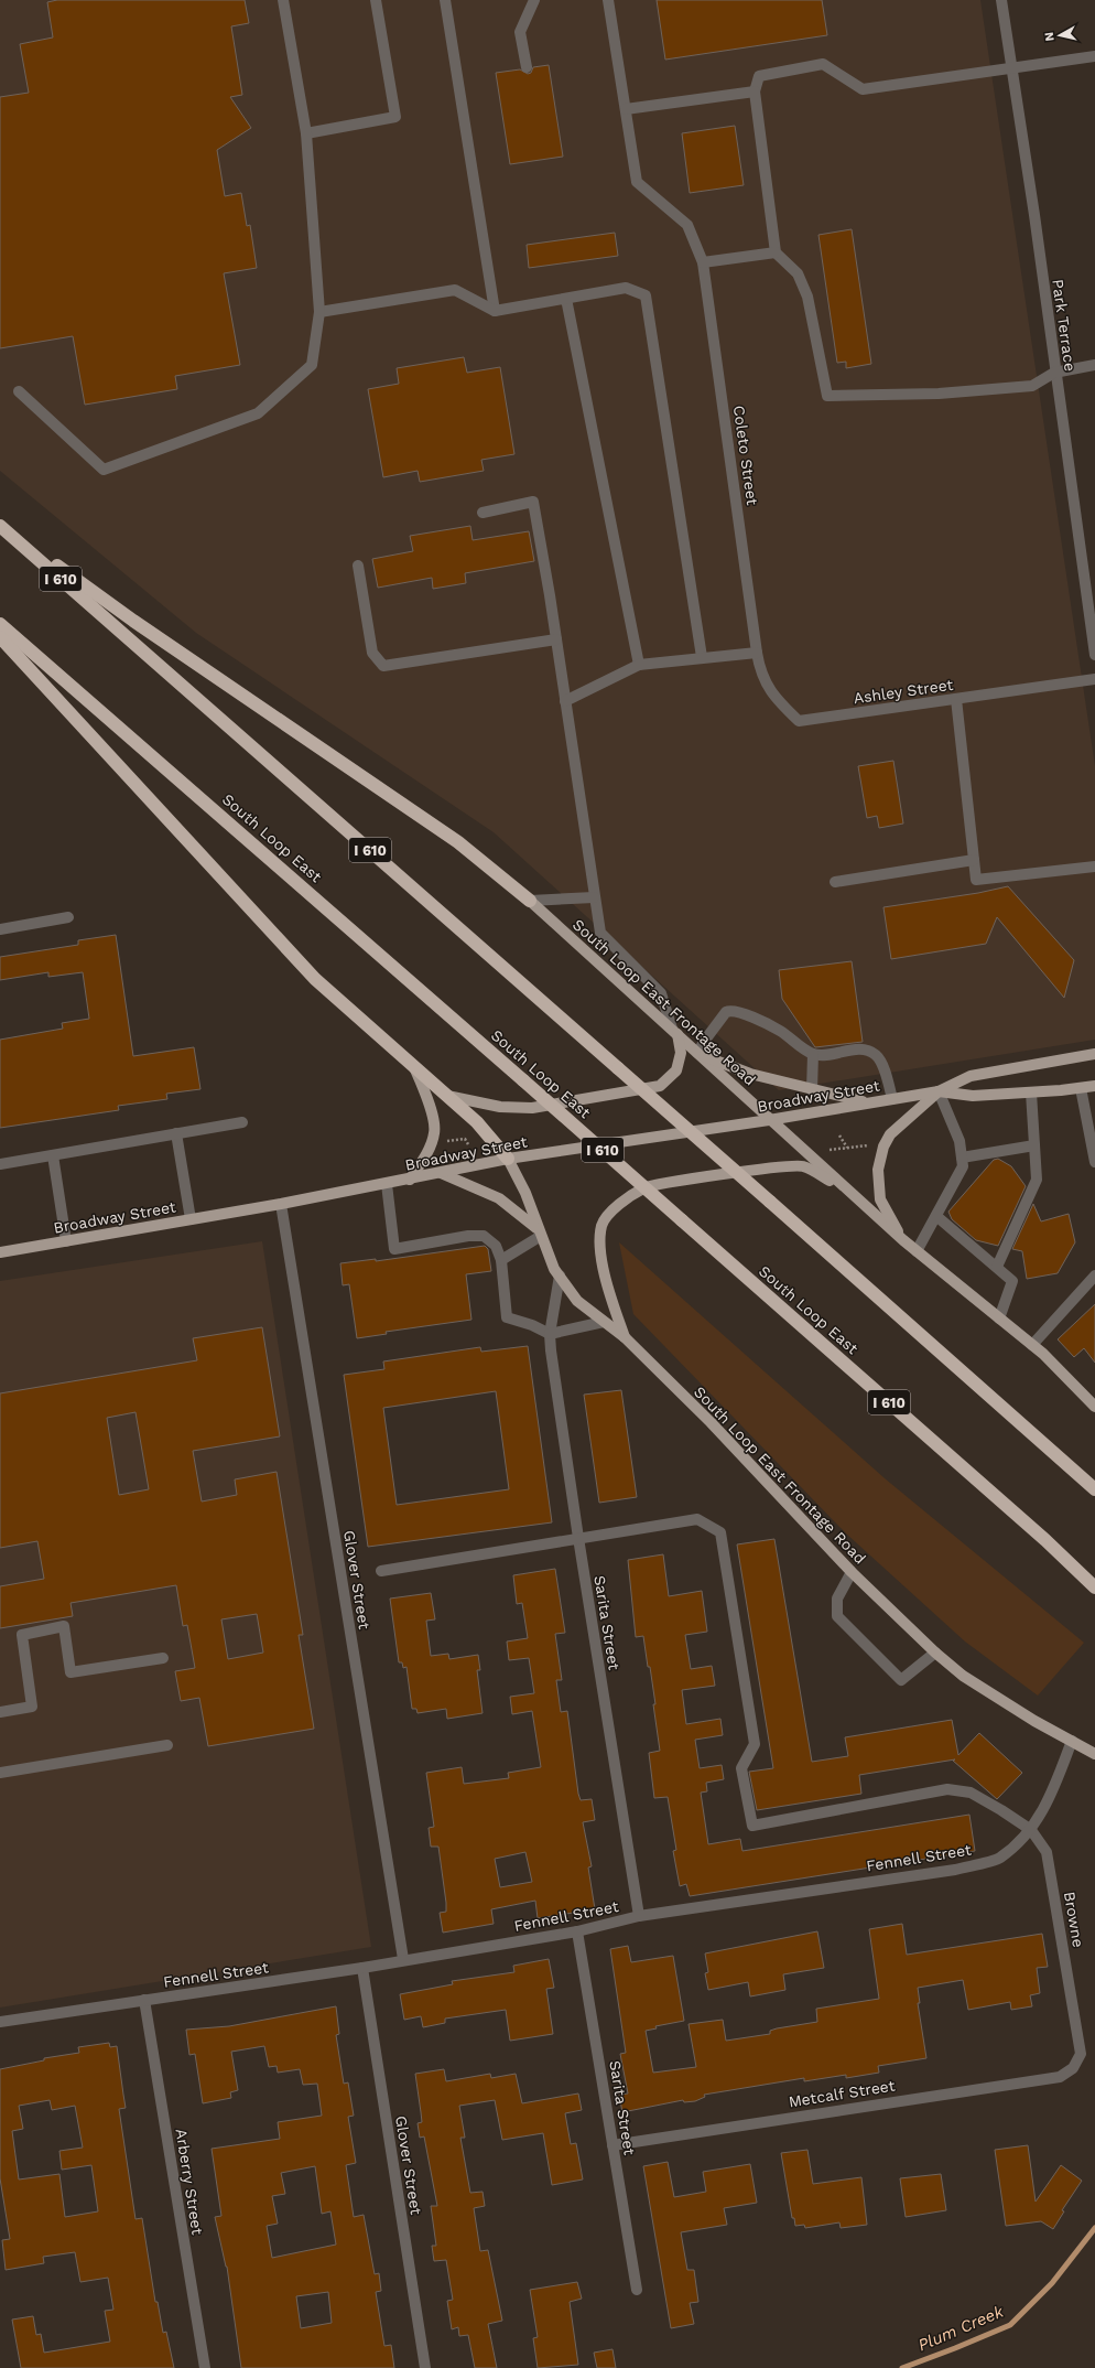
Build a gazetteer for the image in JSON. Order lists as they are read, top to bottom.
{
  "streets": {
    "highway": ["I 610", "South Loop East"],
    "main road": ["South Loop East Frontage Road", "Broadway Street"],
    "street": [
      "Park Terrace",
      "Coleto Street",
      "Ashley Street",
      "Glover Street",
      "Sarita Street",
      "Fennell Street",
      "Browne",
      "Metcalf Street",
      "Arberry Street"
    ]
  },
  "crossings": [
    ["Coleto Street", "Ashley Street"],
    ["South Loop East Frontage Road", "Broadway Street"],
    ["South Loop East Frontage Road", "Sarita Street"],
    ["South Loop East Frontage Road", "Fennell Street"],
    ["Broadway Street", "Glover Street"],
    ["Glover Street", "Fennell Street"],
    ["Sarita Street", "Fennell Street"],
    ["Sarita Street", "Metcalf Street"],
    ["Fennell Street", "Browne"],
    ["Fennell Street", "Arberry Street"],
    ["Browne", "Metcalf Street"]
  ],
  "water": ["Plum Creek"],
  "north": "left"
}
